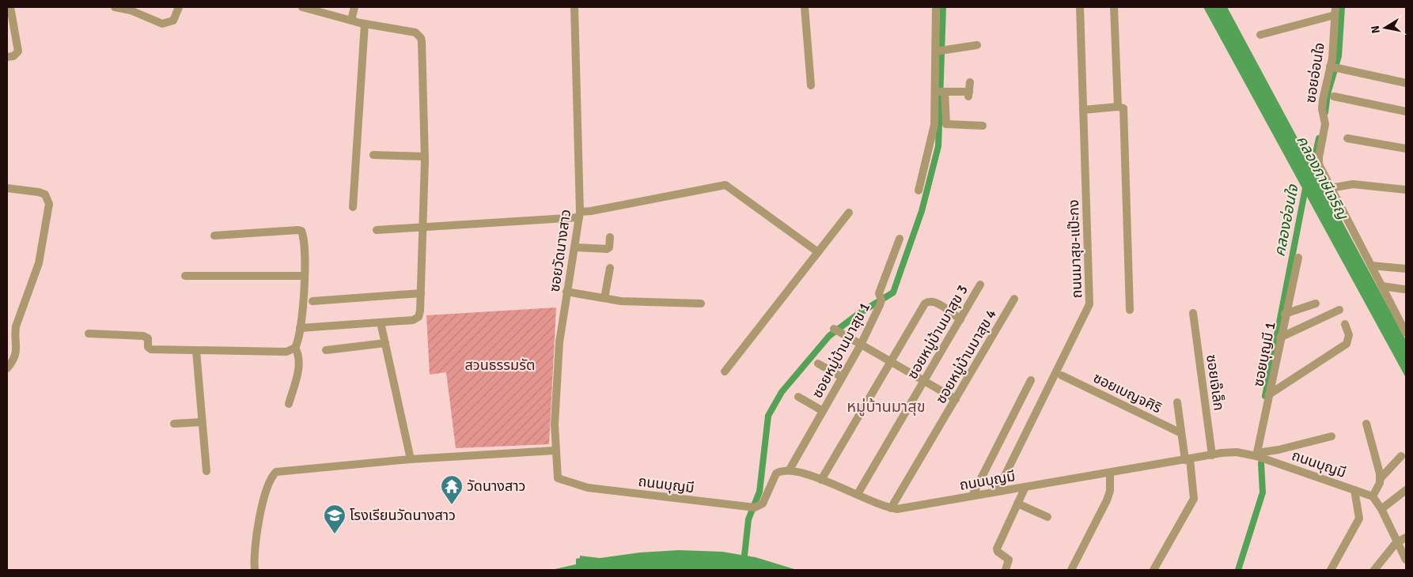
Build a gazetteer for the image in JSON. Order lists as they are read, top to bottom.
{
  "streets": {
    "street": [
      "ซอยอ่อนใจ",
      "ถนนมาสุข-แป๊ะกง",
      "ซอยวัดนางสาว",
      "ซอยหมู่บ้านมาสุข 3",
      "ซอยหมู่บ้านมาสุข 1",
      "ซอยบุญมี 1",
      "ซอยหมู่บ้านมาสุข 4",
      "ซอยเจ๊เล็ก",
      "ซอยเบญจศิริ",
      "ถนนบุญมี"
    ]
  },
  "crossings": [
    ["ถนนมาสุข-แป๊ะกง", "ถนนบุญมี"],
    ["ซอยวัดนางสาว", "ถนนบุญมี"],
    ["ซอยหมู่บ้านมาสุข 3", "ถนนบุญมี"],
    ["ซอยหมู่บ้านมาสุข 1", "ถนนบุญมี"],
    ["ซอยบุญมี 1", "ถนนบุญมี"],
    ["ซอยหมู่บ้านมาสุข 4", "ถนนบุญมี"],
    ["ซอยเจ๊เล็ก", "ถนนบุญมี"],
    ["ซอยเบญจศิริ", "ถนนบุญมี"]
  ],
  "districts": ["หมู่บ้านมาสุข"],
  "water": ["คลองภาษีเจริญ", "คลองอ่อนใจ"],
  "parks": ["สวนธรรมรัต"],
  "places": {
    "temple": ["วัดนางสาว"],
    "school or university": ["โรงเรียนวัดนางสาว"]
  },
  "north": "left"
}
